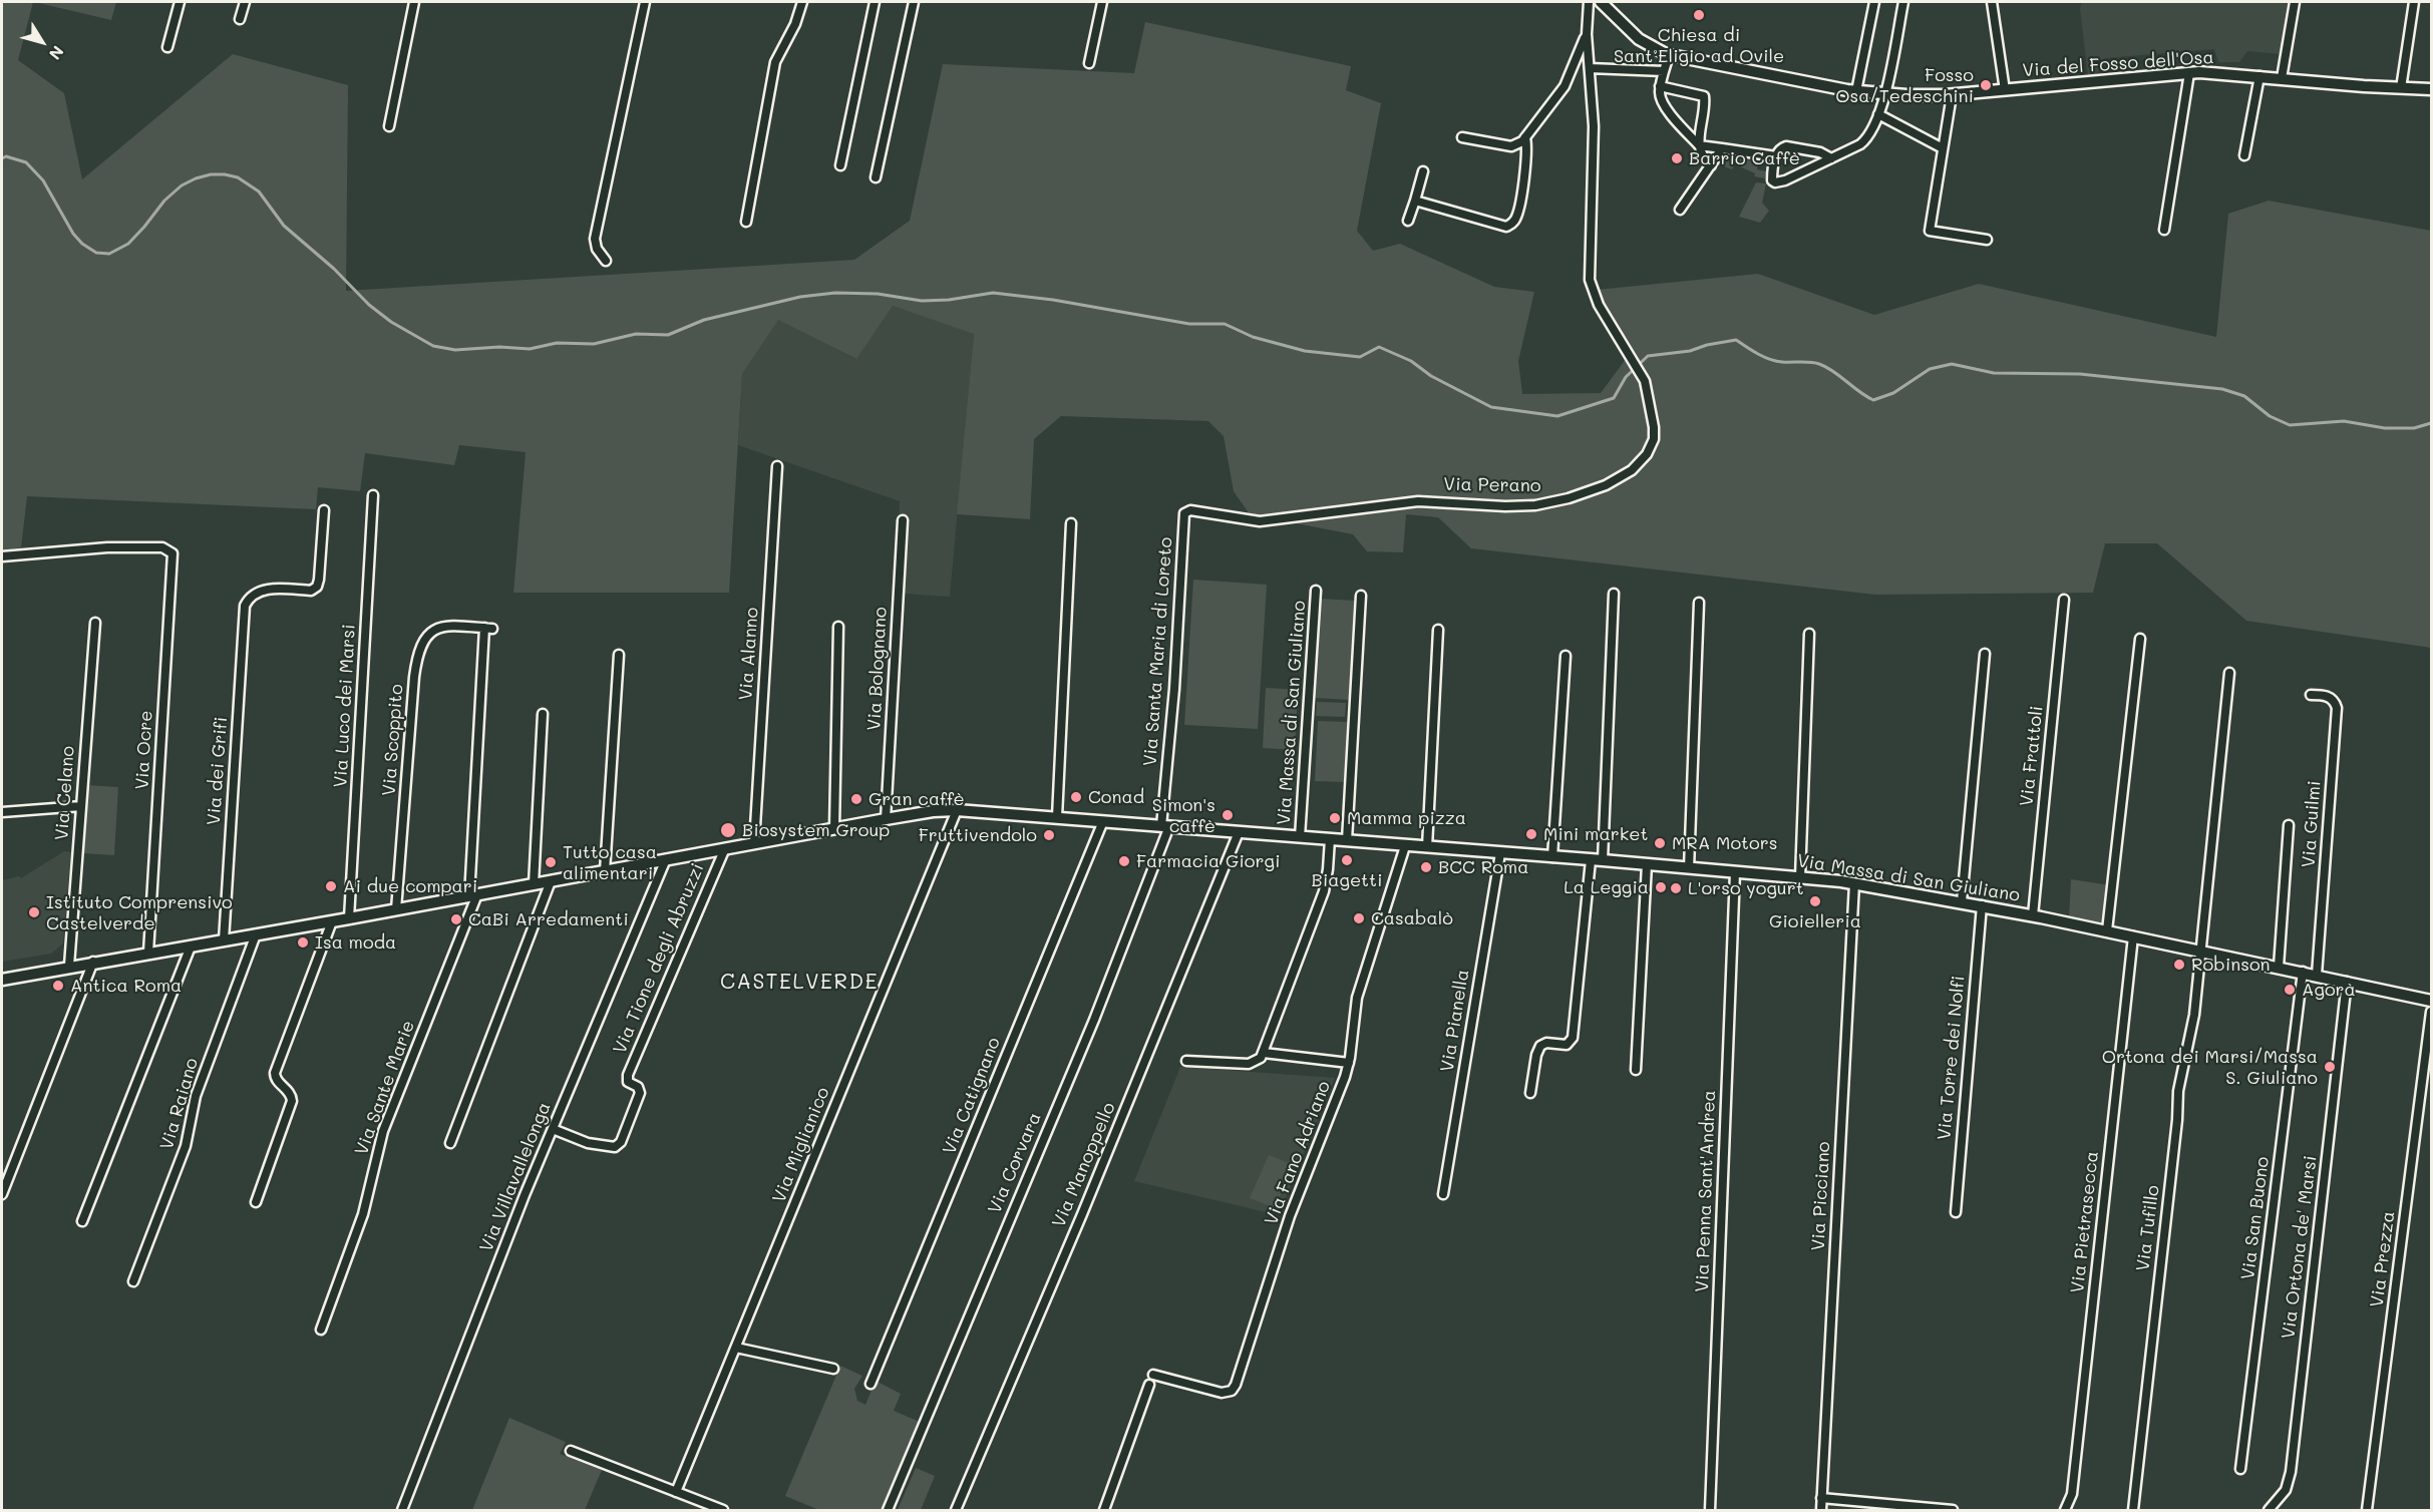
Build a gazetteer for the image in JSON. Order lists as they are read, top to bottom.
{
  "streets": {
    "street": [
      "Via del Fosso dell'Osa",
      "Via Perano",
      "Via Santa Maria di Loreto",
      "Via Alanno",
      "Via Bolognano",
      "Via Luco dei Marsi",
      "Via Massa di San Giuliano",
      "Via Scoppito",
      "Via Ocre",
      "Via Frattoli",
      "Via dei Grifi",
      "Via Celano",
      "Via Guilmi",
      "Via Tione degli Abruzzi",
      "Via Pianella",
      "Via Torre dei Nolfi",
      "Via Sante Marie",
      "Via Catignano",
      "Via Raiano",
      "Via Miglianico",
      "Via Fano Adriano",
      "Via Corvara",
      "Via Manoppello",
      "Via Villavallelonga",
      "Via Penna Sant'Andrea",
      "Via Picciano",
      "Via San Buono",
      "Via Pietrasecca",
      "Via Tufillo",
      "Via Ortona de' Marsi",
      "Via Prezza"
    ]
  },
  "crossings": [
    ["Via Perano", "Via Santa Maria di Loreto"],
    ["Via Santa Maria di Loreto", "Via Massa di San Giuliano"],
    ["Via Santa Maria di Loreto", "Via Corvara"],
    ["Via Alanno", "Via Massa di San Giuliano"],
    ["Via Bolognano", "Via Massa di San Giuliano"],
    ["Via Luco dei Marsi", "Via Massa di San Giuliano"],
    ["Via Massa di San Giuliano", "Via Scoppito"],
    ["Via Massa di San Giuliano", "Via Ocre"],
    ["Via Massa di San Giuliano", "Via Frattoli"],
    ["Via Massa di San Giuliano", "Via dei Grifi"],
    ["Via Massa di San Giuliano", "Via Celano"],
    ["Via Massa di San Giuliano", "Via Guilmi"],
    ["Via Massa di San Giuliano", "Via Tione degli Abruzzi"],
    ["Via Massa di San Giuliano", "Via Pianella"],
    ["Via Massa di San Giuliano", "Via Torre dei Nolfi"],
    ["Via Massa di San Giuliano", "Via Sante Marie"],
    ["Via Massa di San Giuliano", "Via Catignano"],
    ["Via Massa di San Giuliano", "Via Raiano"],
    ["Via Massa di San Giuliano", "Via Miglianico"],
    ["Via Massa di San Giuliano", "Via Fano Adriano"],
    ["Via Massa di San Giuliano", "Via Corvara"],
    ["Via Massa di San Giuliano", "Via Manoppello"],
    ["Via Massa di San Giuliano", "Via Villavallelonga"],
    ["Via Massa di San Giuliano", "Via Penna Sant'Andrea"],
    ["Via Massa di San Giuliano", "Via Picciano"],
    ["Via Massa di San Giuliano", "Via San Buono"],
    ["Via Massa di San Giuliano", "Via Pietrasecca"],
    ["Via Massa di San Giuliano", "Via Tufillo"],
    ["Via Massa di San Giuliano", "Via Ortona de' Marsi"],
    ["Via Scoppito", "Via Sante Marie"],
    ["Via Tione degli Abruzzi", "Via Villavallelonga"]
  ],
  "districts": ["CASTELVERDE"],
  "places": [
    "Chiesa di Sant’Eligio ad Ovile",
    "Fosso Osa/Tedeschini",
    "Barrio Caffè",
    "Conad",
    "Gran caffè",
    "Simon's caffè",
    "Mamma pizza",
    "Biosystem Group",
    "Mini market",
    "Fruttivendolo",
    "MRA Motors",
    "Biagetti",
    "Farmacia Giorgi",
    "Tutto casa alimentari",
    "BCC Roma",
    "Ai due compari",
    "La Leggia",
    "L'orso yogurt",
    "Gioielleria",
    "Istituto Comprensivo Castelverde",
    "Casabalò",
    "CaBi Arredamenti",
    "Isa moda",
    "Robinson",
    "Antica Roma",
    "Agorà",
    "Ortona dei Marsi/Massa S. Giuliano"
  ],
  "north": "bottom right"
}
